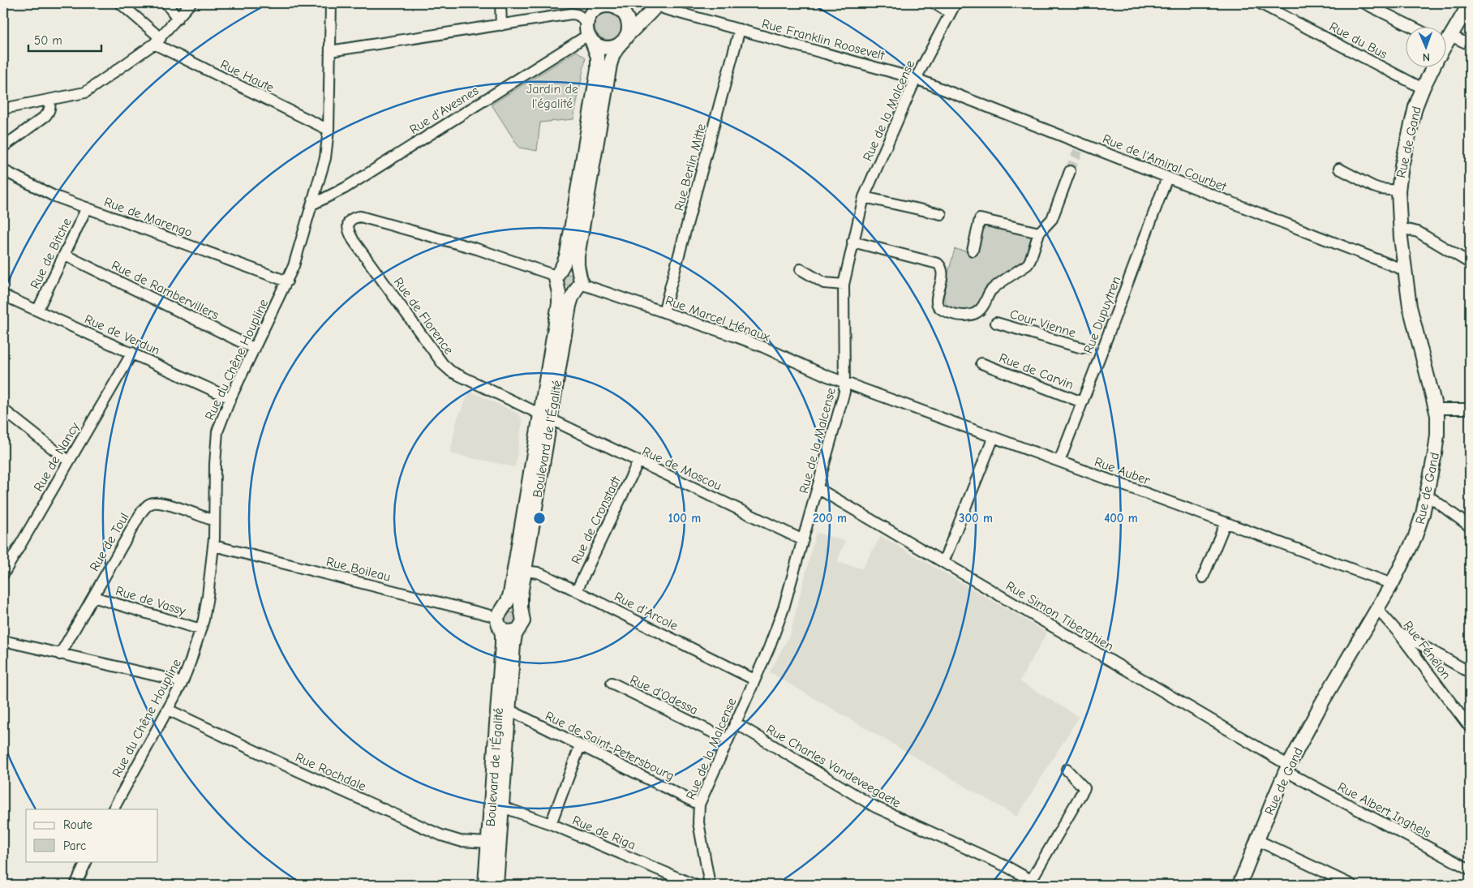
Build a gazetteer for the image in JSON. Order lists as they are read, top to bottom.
{
  "streets": {
    "main road": ["Rue de Gand", "Boulevard de l'Égalité"],
    "street": [
      "Rue Franklin Roosevelt",
      "Rue du Bus",
      "Rue Haute",
      "Rue d'Avesnes",
      "Rue de la Malcense",
      "Rue de l'Amiral Courbet",
      "Rue Berlin Mitte",
      "Rue de Marengo",
      "Rue de Bitche",
      "Rue de Rambervillers",
      "Rue Dupuytren",
      "Rue de Florence",
      "Rue Marcel Hénaux",
      "Cour Vienne",
      "Rue de Verdun",
      "Rue du Chêne Houpline",
      "Rue de Carvin",
      "Rue de Nancy",
      "Rue de Moscou",
      "Rue Auber",
      "Rue de Cronstadt",
      "Rue de Toul",
      "Rue Boileau",
      "Rue de Vassy",
      "Rue d'Arcole",
      "Rue Simon Tiberghien",
      "Rue Fénelon",
      "Rue d'Odessa",
      "Rue de Saint-Petersbourg",
      "Rue Charles Vandeveegaete",
      "Rue Rochdale",
      "Rue Albert Inghels",
      "Rue de Riga"
    ]
  },
  "crossings": [
    ["Rue Franklin Roosevelt", "Rue de la Malcense"],
    ["Rue Franklin Roosevelt", "Rue de l'Amiral Courbet"],
    ["Rue Franklin Roosevelt", "Rue Berlin Mitte"],
    ["Rue du Bus", "Rue de Gand"],
    ["Rue Haute", "Rue du Chêne Houpline"],
    ["Rue d'Avesnes", "Rue du Chêne Houpline"],
    ["Rue d'Avesnes", "Boulevard de l'Égalité"],
    ["Rue de la Malcense", "Rue de l'Amiral Courbet"],
    ["Rue de la Malcense", "Rue Marcel Hénaux"],
    ["Rue de la Malcense", "Rue de Moscou"],
    ["Rue de la Malcense", "Rue Auber"],
    ["Rue de la Malcense", "Rue d'Arcole"],
    ["Rue de la Malcense", "Rue Simon Tiberghien"],
    ["Rue de la Malcense", "Rue d'Odessa"],
    ["Rue de la Malcense", "Rue de Saint-Petersbourg"],
    ["Rue de la Malcense", "Rue Charles Vandeveegaete"],
    ["Rue de Gand", "Rue de l'Amiral Courbet"],
    ["Rue de Gand", "Rue Auber"],
    ["Rue de Gand", "Rue Simon Tiberghien"],
    ["Rue de Gand", "Rue Fénelon"],
    ["Rue de Gand", "Rue Albert Inghels"],
    ["Rue de l'Amiral Courbet", "Rue Dupuytren"],
    ["Rue Berlin Mitte", "Rue Marcel Hénaux"],
    ["Rue de Marengo", "Rue de Bitche"],
    ["Rue de Marengo", "Rue du Chêne Houpline"],
    ["Rue de Bitche", "Rue de Rambervillers"],
    ["Rue de Bitche", "Rue de Verdun"],
    ["Rue de Rambervillers", "Rue du Chêne Houpline"],
    ["Rue Dupuytren", "Rue de Carvin"],
    ["Rue Dupuytren", "Rue Auber"],
    ["Rue de Florence", "Rue Marcel Hénaux"],
    ["Rue de Florence", "Boulevard de l'Égalité"],
    ["Rue de Florence", "Rue de Moscou"],
    ["Rue Marcel Hénaux", "Boulevard de l'Égalité"],
    ["Rue Marcel Hénaux", "Rue Auber"],
    ["Rue de Verdun", "Rue du Chêne Houpline"],
    ["Rue de Verdun", "Rue de Nancy"],
    ["Rue du Chêne Houpline", "Rue de Toul"],
    ["Rue du Chêne Houpline", "Rue Boileau"],
    ["Rue du Chêne Houpline", "Rue de Vassy"],
    ["Rue du Chêne Houpline", "Rue Rochdale"],
    ["Boulevard de l'Égalité", "Rue de Moscou"],
    ["Boulevard de l'Égalité", "Rue Boileau"],
    ["Boulevard de l'Égalité", "Rue d'Arcole"],
    ["Boulevard de l'Égalité", "Rue de Saint-Petersbourg"],
    ["Boulevard de l'Égalité", "Rue Rochdale"],
    ["Boulevard de l'Égalité", "Rue de Riga"],
    ["Rue de Moscou", "Rue de Cronstadt"],
    ["Rue de Cronstadt", "Rue d'Arcole"],
    ["Rue de Toul", "Rue de Vassy"],
    ["Rue Simon Tiberghien", "Rue Albert Inghels"]
  ],
  "parks": ["Jardin de l'égalité"],
  "legend": ["Route", "Parc"],
  "scale_bar": "50 m",
  "north": "bottom",
  "rings": [
    "100 m",
    "200 m",
    "300 m",
    "400 m"
  ]
}
